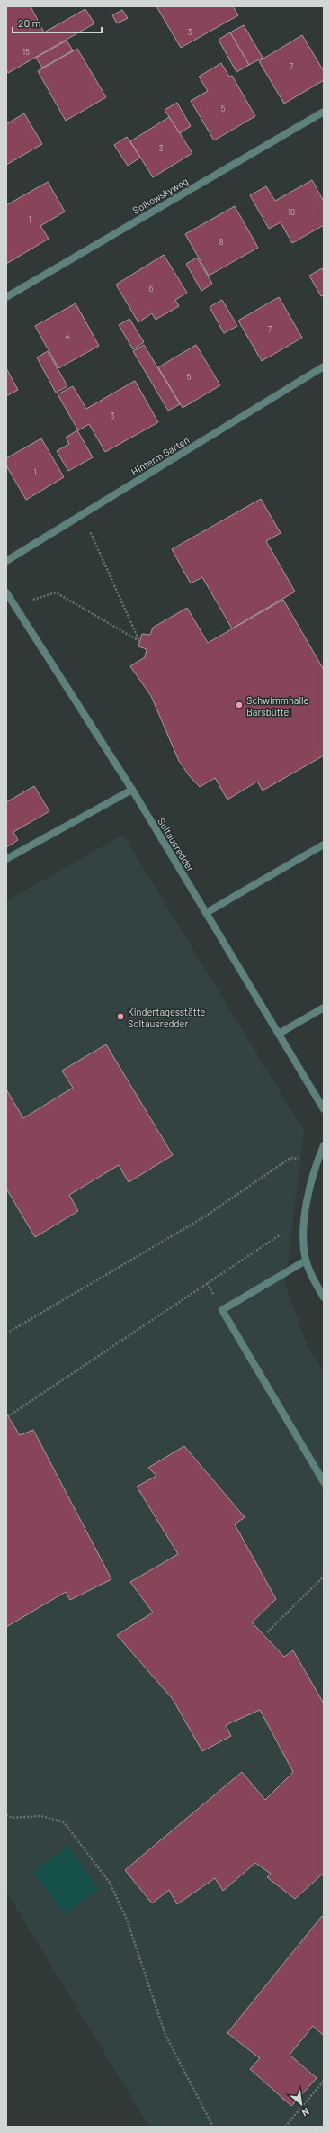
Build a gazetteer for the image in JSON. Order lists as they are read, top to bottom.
{
  "streets": {
    "street": ["Solkowskyweg", "Hinterm Garten", "Soltausredder"]
  },
  "places": ["Schwimmhalle Barsbüttel", "Kindertagesstätte Soltausredder"],
  "house_numbers": [
    "3",
    "15",
    "7",
    "5",
    "3",
    "10",
    "1",
    "8",
    "6",
    "7",
    "4",
    "5",
    "3",
    "1"
  ],
  "scale_bar": "20 m",
  "north": "bottom right"
}
